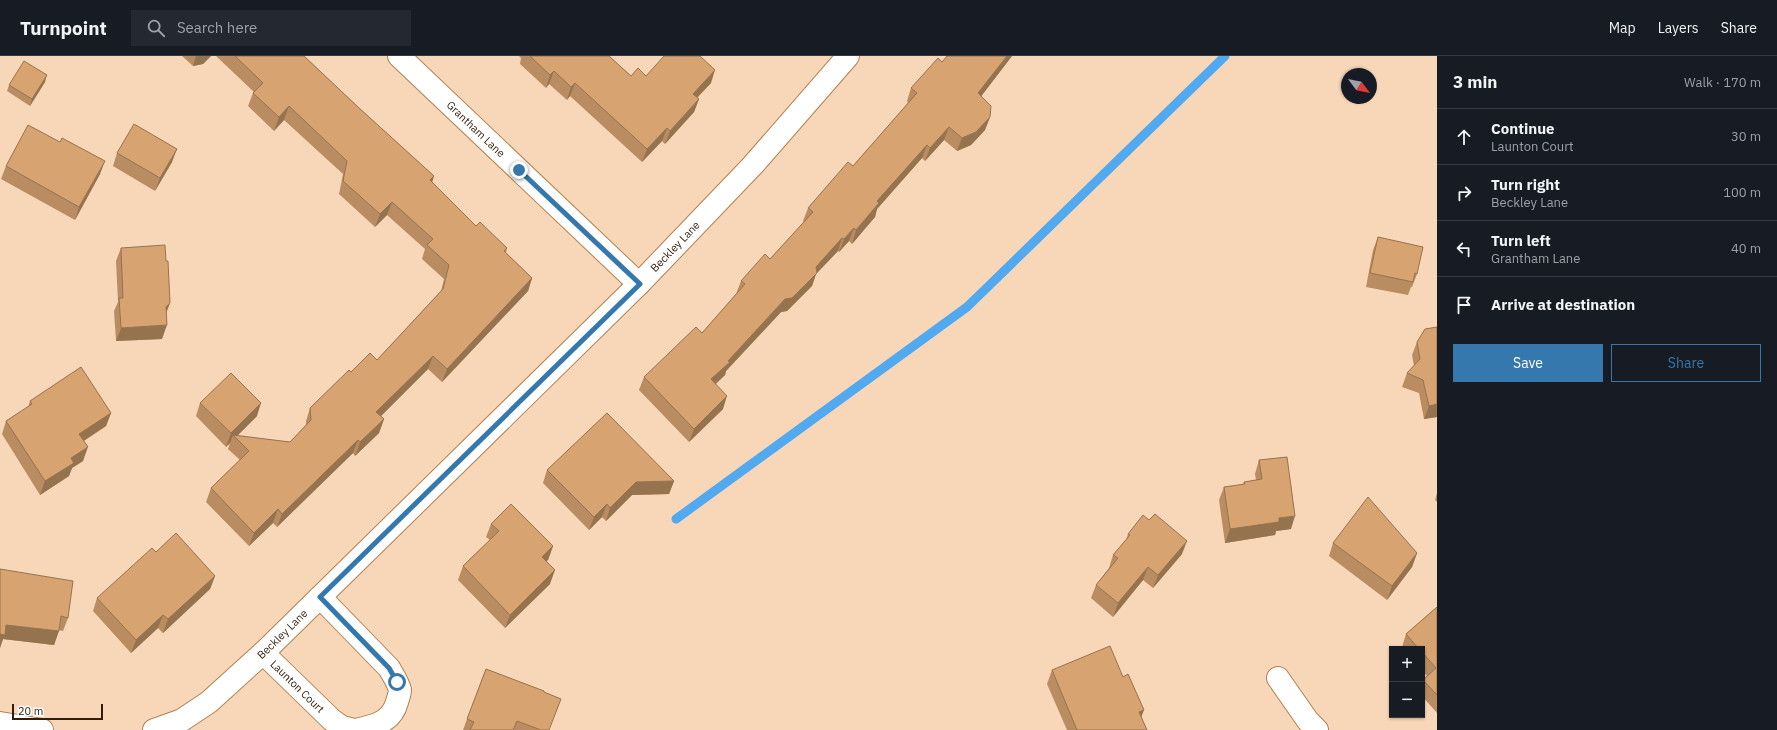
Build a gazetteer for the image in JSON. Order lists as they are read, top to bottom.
{
  "streets": {
    "street": ["Grantham Lane", "Beckley Lane", "Launton Court"]
  },
  "crossings": [
    ["Grantham Lane", "Beckley Lane"],
    ["Beckley Lane", "Launton Court"]
  ],
  "scale_bar": "20 m",
  "north": "bottom right",
  "page": {
    "header": "Turnpoint",
    "search": "Search here",
    "nav": ["Map", "Layers", "Share"],
    "heading": ["3 min", "Walk · 170 m"],
    "list": [
      ["Continue", "Launton Court", "30 m"],
      ["Turn right", "Beckley Lane", "100 m"],
      ["Turn left", "Grantham Lane", "40 m"],
      "Arrive at destination"
    ],
    "buttons": ["Save", "Share"],
    "map_buttons": ["+", "−"],
    "scale": "20 m"
  }
}
